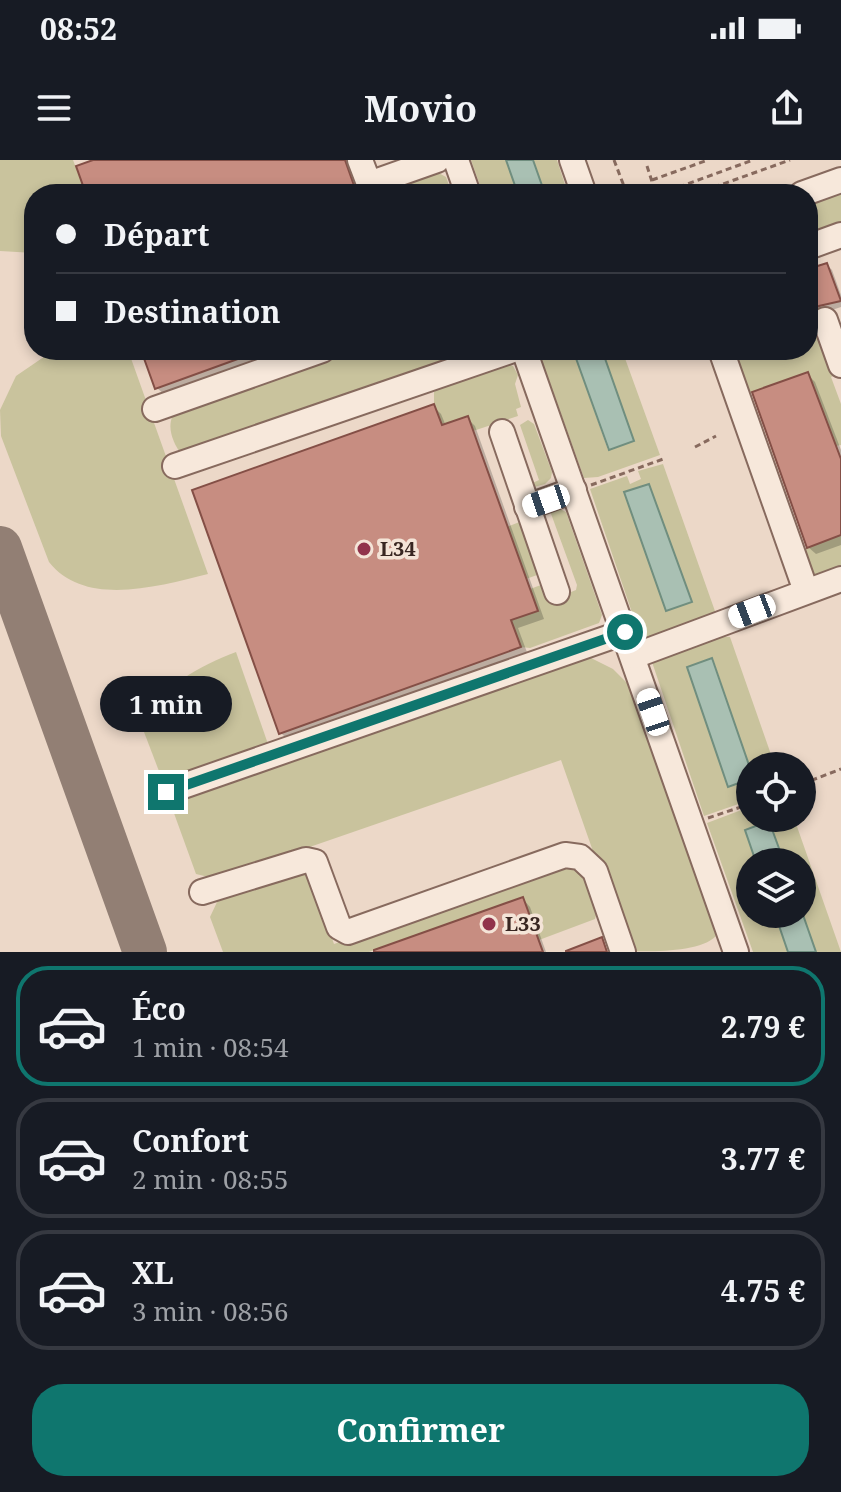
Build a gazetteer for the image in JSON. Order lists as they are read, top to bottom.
{
  "places": ["L34", "L33"],
  "page": {
    "status": "08:52",
    "header": "Movio",
    "banner": ["Départ", "Destination"],
    "bubble": "1 min",
    "list": [
      {
        "name": "Éco",
        "note": "1 min · 08:54",
        "value": "2.79 €"
      },
      {
        "name": "Confort",
        "note": "2 min · 08:55",
        "value": "3.77 €"
      },
      {
        "name": "XL",
        "note": "3 min · 08:56",
        "value": "4.75 €"
      }
    ],
    "buttons": "Confirmer"
  }
}
